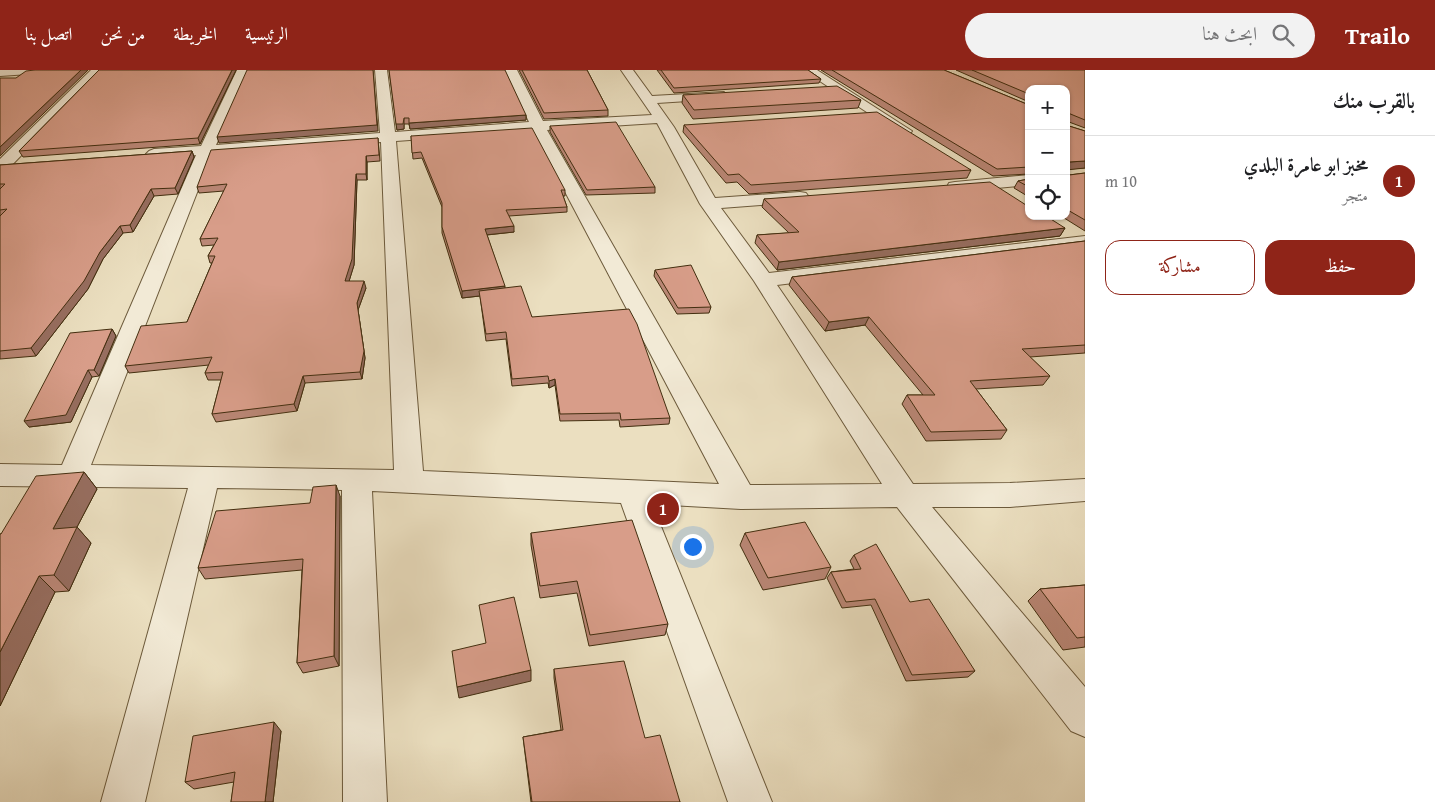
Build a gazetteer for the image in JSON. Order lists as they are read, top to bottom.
{
  "page": {
    "header": "Trailo",
    "search": "ابحث هنا",
    "nav": [
      "الرئيسية",
      "الخريطة",
      "من نحن",
      "اتصل بنا"
    ],
    "heading": "بالقرب منك",
    "map_buttons": ["+", "−"],
    "list": [
      {
        "mark": "1",
        "name": "مخبز ابو عامرة البلدي",
        "note": "متجر",
        "value": "10 m"
      }
    ],
    "buttons": ["حفظ", "مشاركة"],
    "pins": "1"
  }
}
